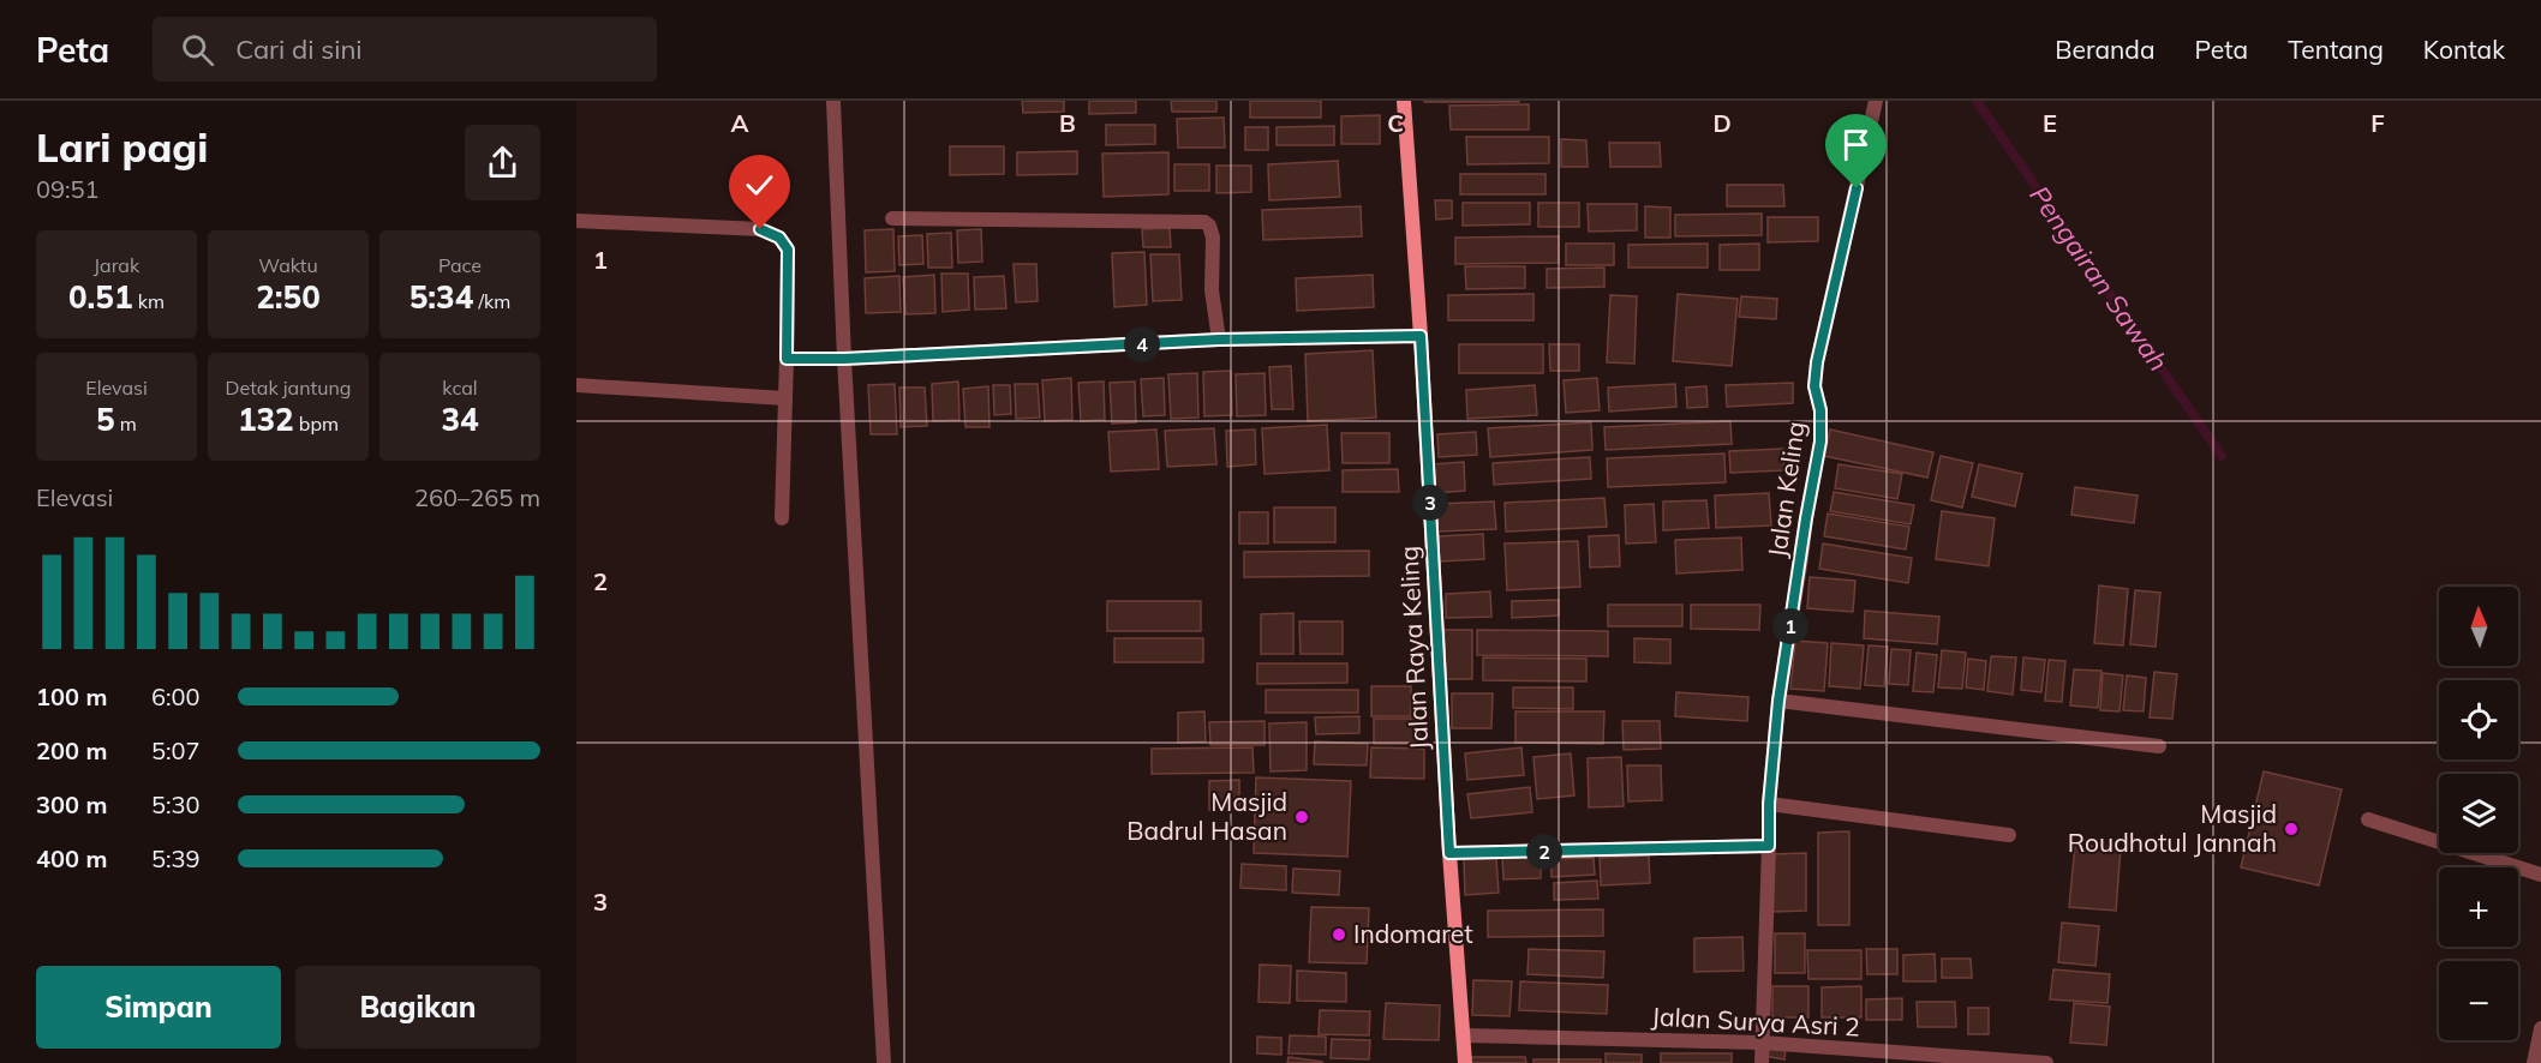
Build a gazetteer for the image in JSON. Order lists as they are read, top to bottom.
{
  "streets": {
    "street": ["Jalan Keling", "Jalan Raya Keling", "Jalan Surya Asri 2"]
  },
  "crossings": [
    ["Jalan Keling", "Jalan Surya Asri 2"],
    ["Jalan Raya Keling", "Jalan Surya Asri 2"]
  ],
  "water": ["Pengairan Sawah"],
  "places": ["Masjid Badrul Hasan", "Masjid Roudhotul Jannah", "Indomaret"],
  "north": "top",
  "page": {
    "header": "Peta",
    "search": "Cari di sini",
    "nav": [
      "Beranda",
      "Peta",
      "Tentang",
      "Kontak"
    ],
    "heading": ["Lari pagi", "09:51"],
    "stats": [
      ["Jarak", "0.51 km"],
      ["Waktu", "2:50"],
      ["Pace", "5:34 /km"],
      ["Elevasi", "5 m"],
      ["Detak jantung", "132 bpm"],
      ["kcal", "34"]
    ],
    "pins": [
      "4",
      "3",
      "1",
      "2"
    ],
    "chart": ["Elevasi", "260–265 m"],
    "map_buttons": ["+", "−"],
    "list": [
      {
        "name": "100 m",
        "note": "6:00"
      },
      {
        "name": "200 m",
        "note": "5:07"
      },
      {
        "name": "300 m",
        "note": "5:30"
      },
      {
        "name": "400 m",
        "note": "5:39"
      }
    ],
    "buttons": ["Simpan", "Bagikan"]
  },
  "grid": {
    "columns": [
      "A",
      "B",
      "C",
      "D",
      "E",
      "F"
    ],
    "rows": ["1", "2", "3"]
  }
}
